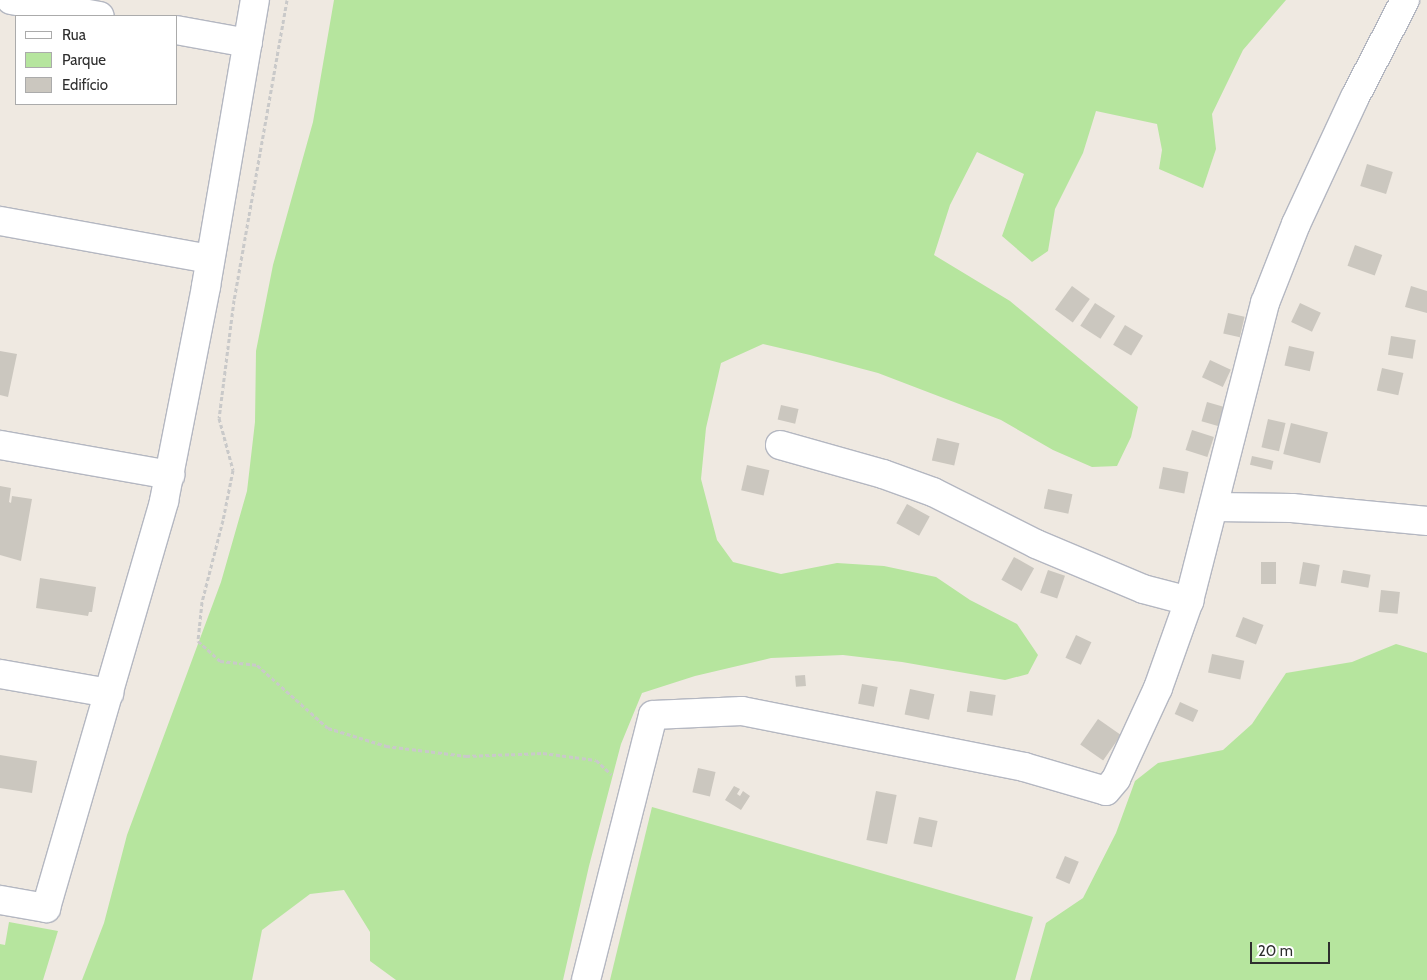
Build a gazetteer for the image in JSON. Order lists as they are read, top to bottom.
{
  "legend": ["Rua", "Parque", "Edifício"],
  "scale_bar": "20 m"
}
